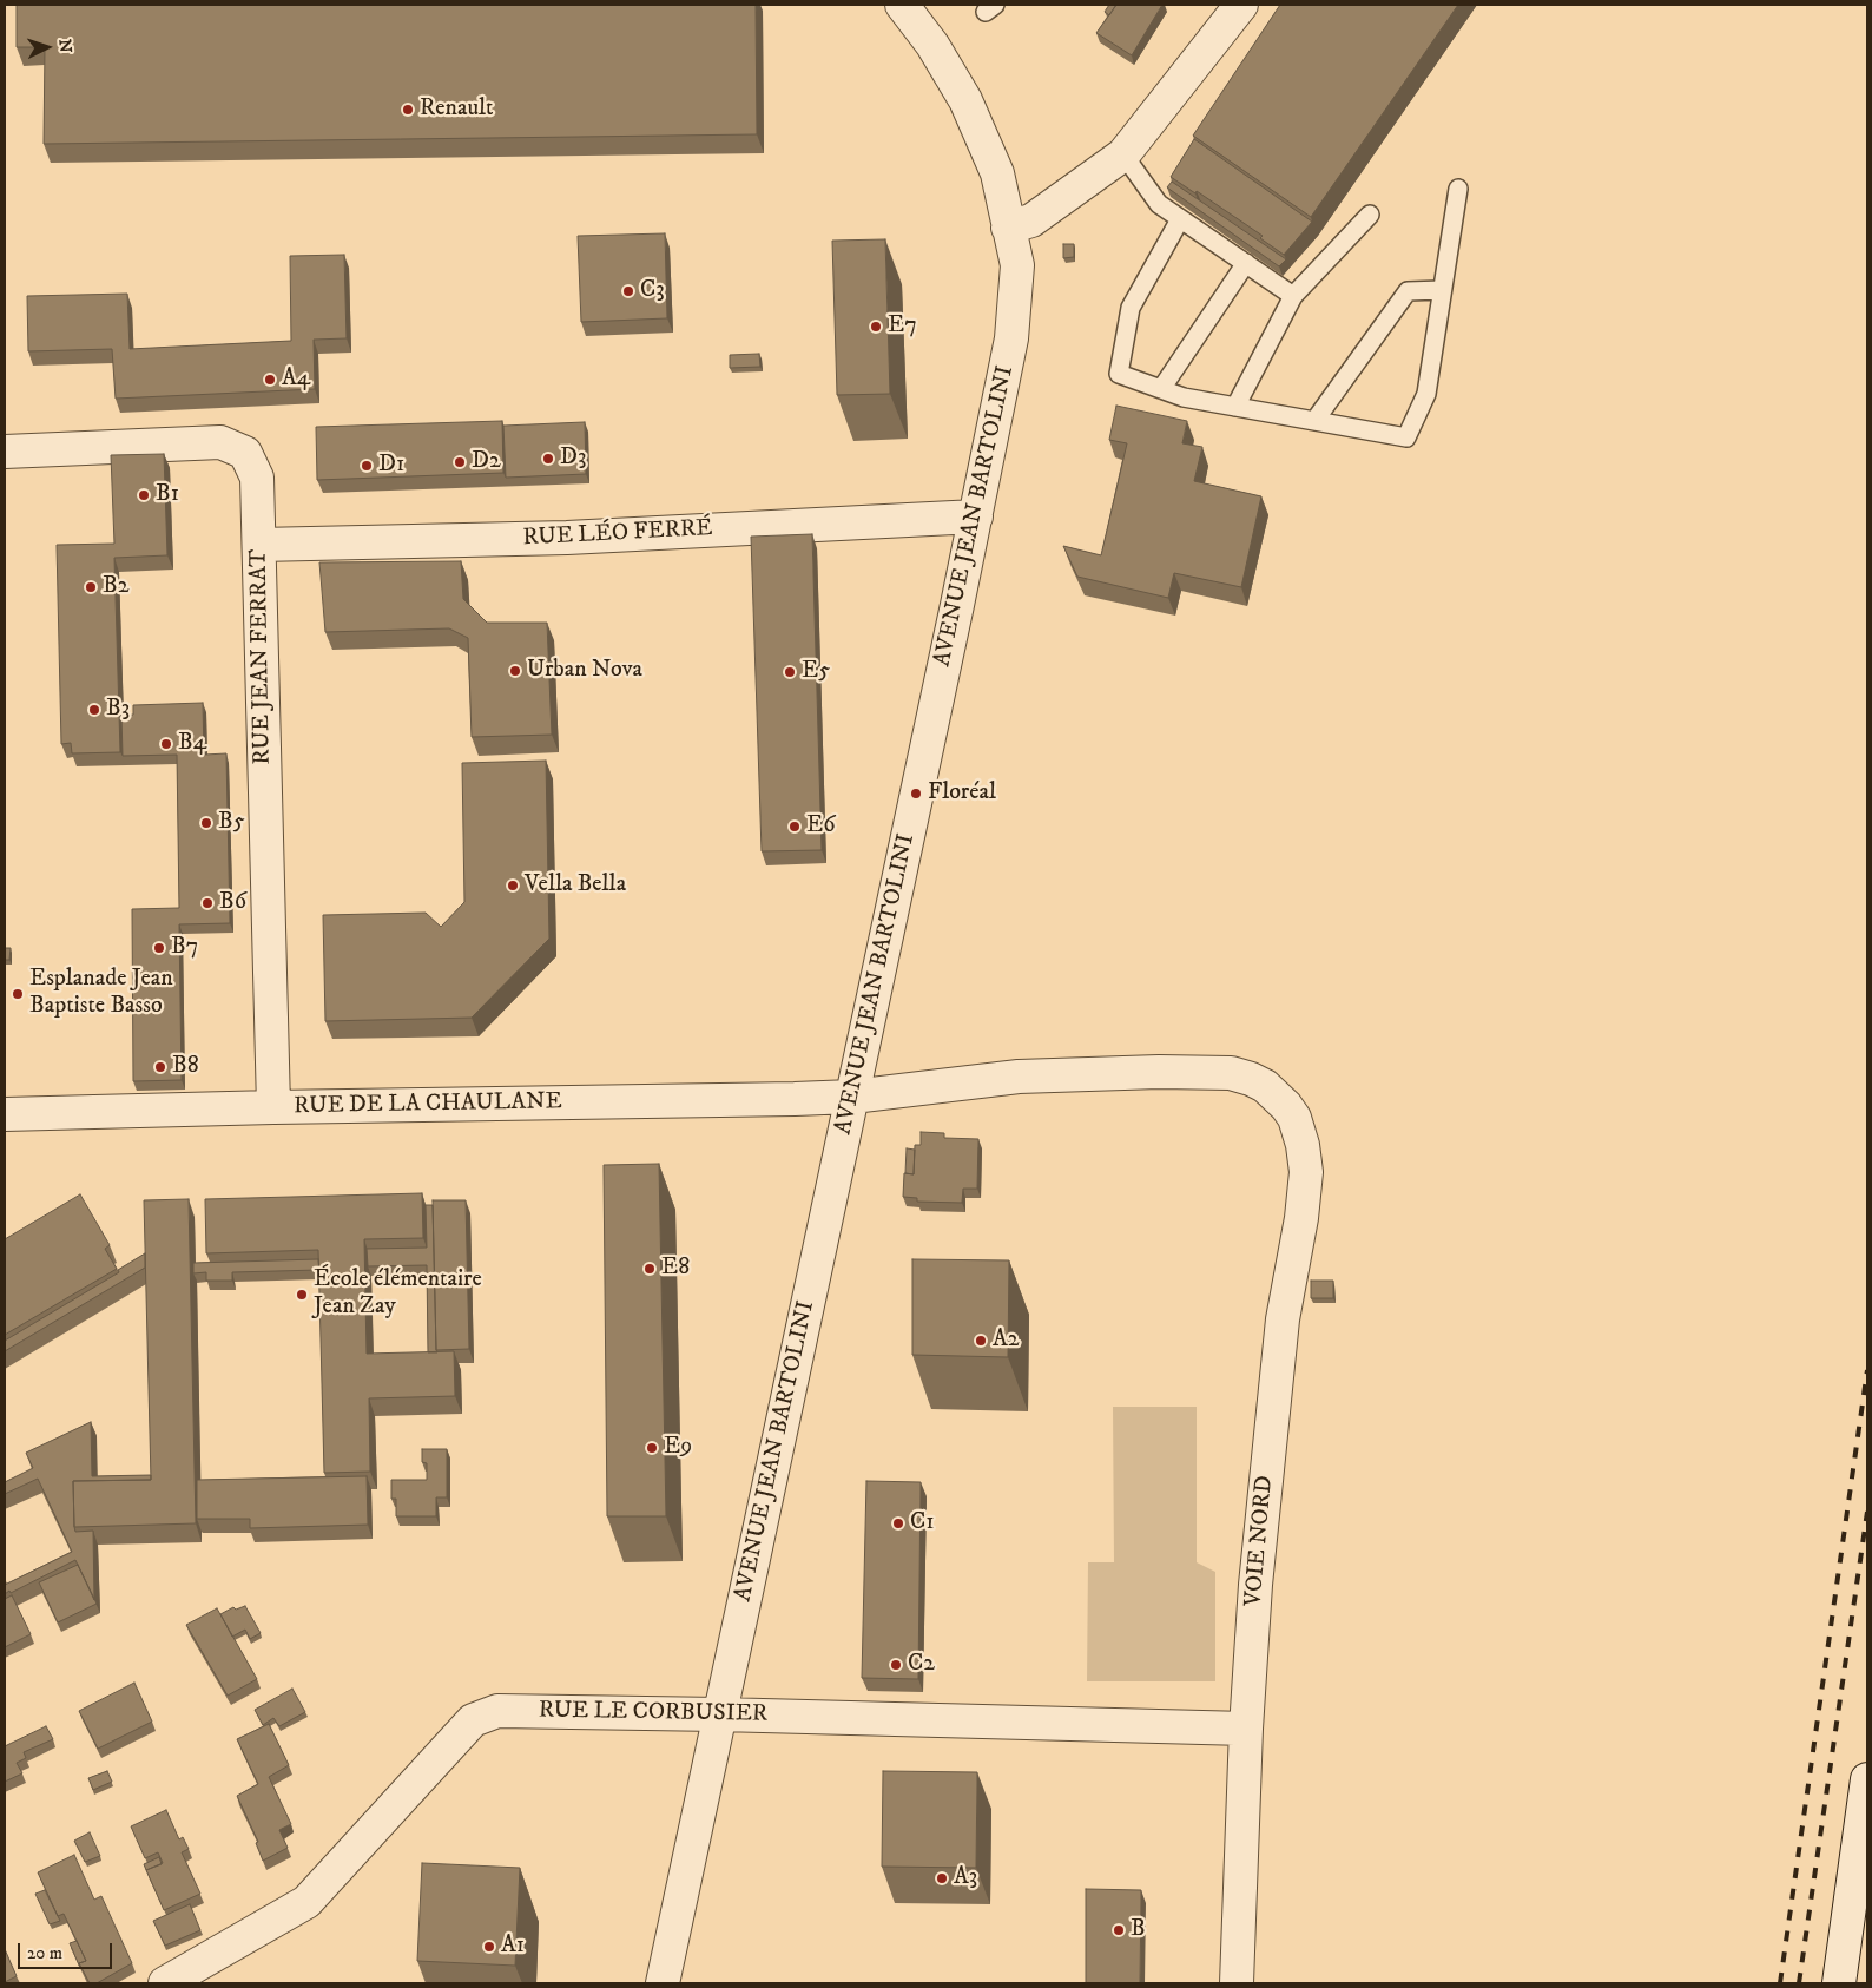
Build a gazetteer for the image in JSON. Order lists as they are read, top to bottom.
{
  "streets": {
    "street": [
      "AVENUE JEAN BARTOLINI",
      "RUE LÉO FERRÉ",
      "RUE JEAN FERRAT",
      "RUE DE LA CHAULANE",
      "VOIE NORD",
      "RUE LE CORBUSIER"
    ]
  },
  "crossings": [
    ["AVENUE JEAN BARTOLINI", "RUE LÉO FERRÉ"],
    ["AVENUE JEAN BARTOLINI", "RUE DE LA CHAULANE"],
    ["AVENUE JEAN BARTOLINI", "RUE LE CORBUSIER"],
    ["RUE LÉO FERRÉ", "RUE JEAN FERRAT"],
    ["RUE JEAN FERRAT", "RUE DE LA CHAULANE"],
    ["RUE DE LA CHAULANE", "VOIE NORD"],
    ["VOIE NORD", "RUE LE CORBUSIER"]
  ],
  "places": [
    "Renault",
    "C3",
    "E7",
    "A4",
    "D3",
    "D2",
    "D1",
    "B1",
    "B2",
    "Urban Nova",
    "E5",
    "B3",
    "B4",
    "Floréal",
    "B5",
    "E6",
    "Vella Bella",
    "B6",
    "B7",
    "Esplanade Jean Baptiste Basso",
    "B8",
    "E8",
    "École élémentaire Jean Zay",
    "A2",
    "E9",
    "C1",
    "C2",
    "A3",
    "B",
    "A1"
  ],
  "scale_bar": "20 m",
  "north": "right"
}
